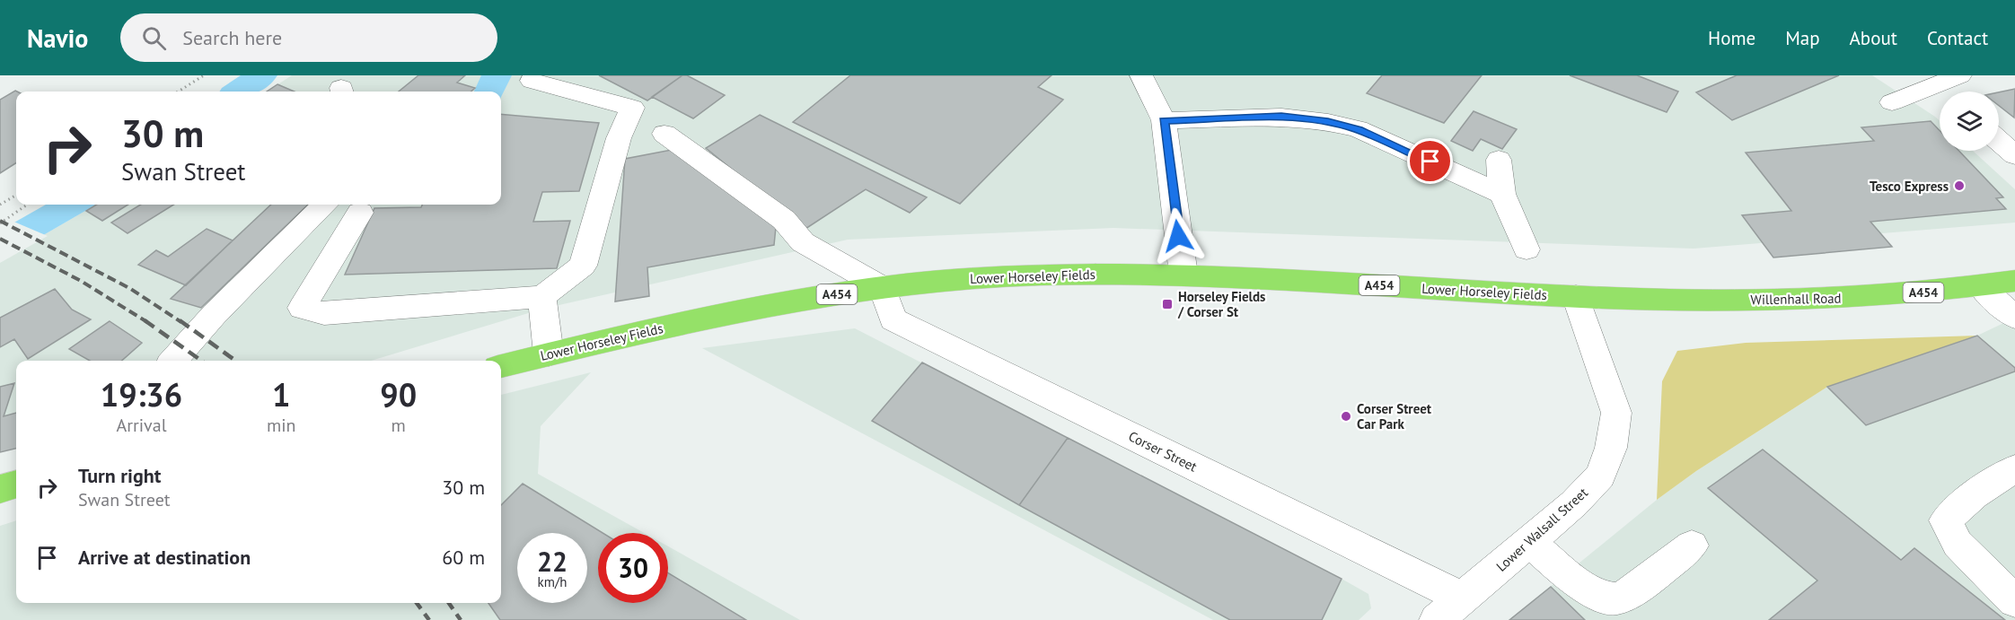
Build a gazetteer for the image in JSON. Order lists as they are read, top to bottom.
{
  "streets": {
    "highway": ["Lower Horseley Fields", "A454", "Willenhall Road"],
    "street": ["Corser Street", "Lower Walsall Street"]
  },
  "crossings": [
    ["Lower Horseley Fields", "Willenhall Road"],
    ["Lower Horseley Fields", "Corser Street"],
    ["Lower Horseley Fields", "Lower Walsall Street"],
    ["Willenhall Road", "Lower Walsall Street"],
    ["Corser Street", "Lower Walsall Street"]
  ],
  "places": {
    "other": ["Tesco Express", "Corser Street Car Park"],
    "transit": ["Horseley Fields / Corser St"]
  },
  "page": {
    "header": "Navio",
    "search": "Search here",
    "nav": [
      "Home",
      "Map",
      "About",
      "Contact"
    ],
    "turn": ["30 m", "Swan Street"],
    "eta": [
      "19:36",
      "Arrival",
      "1",
      "min",
      "90",
      "m"
    ],
    "list": [
      {
        "name": "Turn right",
        "note": "Swan Street",
        "value": "30 m"
      },
      {
        "name": "Arrive at destination",
        "value": "60 m"
      }
    ],
    "speed": "22 km/h",
    "limit": "30"
  }
}
